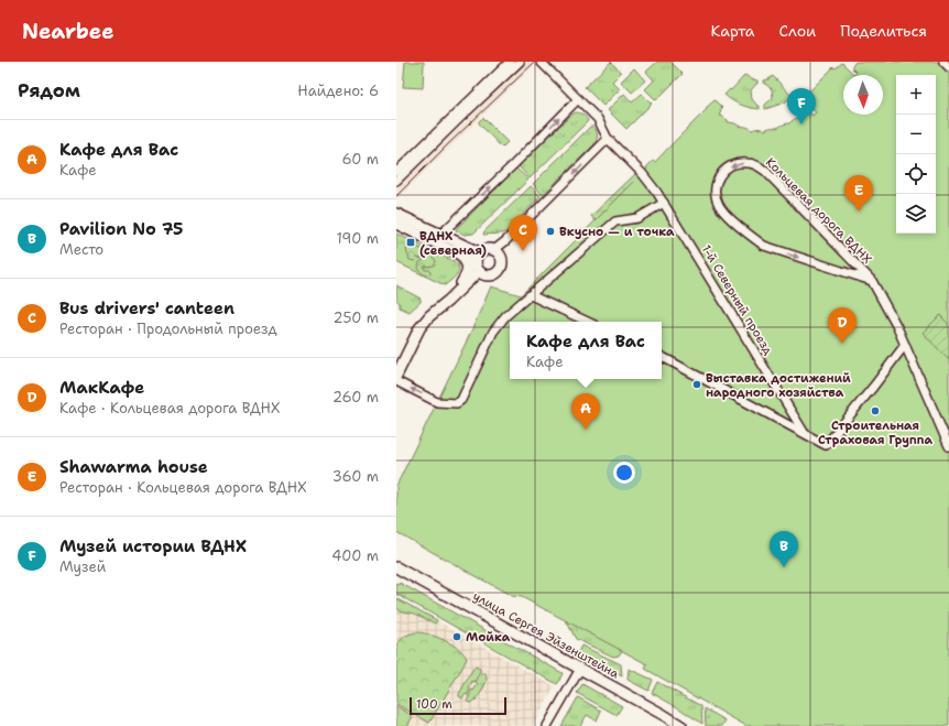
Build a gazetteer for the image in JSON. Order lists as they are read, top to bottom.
{
  "streets": {
    "main road": ["улица Сергея Эйзенштейна"],
    "street": ["Кольцевая дорога ВДНХ", "1-й Северный проезд"]
  },
  "places": {
    "other": [
      "Вкусно — и точка",
      "Выставка достижений народного хозяйства",
      "Строительная Страховая Группа",
      "Мойка"
    ],
    "transit": ["ВДНХ (северная)"]
  },
  "scale_bar": "100 m",
  "north": "bottom",
  "page": {
    "header": "Nearbee",
    "nav": ["Карта", "Слои", "Поделиться"],
    "heading": ["Рядом", "Найдено: 6"],
    "map_buttons": ["+", "−"],
    "pins": [
      "F",
      "E",
      "C",
      "D",
      "A",
      "B"
    ],
    "list": [
      {
        "mark": "A",
        "name": "Кафе для Вас",
        "note": "Кафе",
        "value": "60 m"
      },
      {
        "mark": "B",
        "name": "Pavilion No 75",
        "note": "Место",
        "value": "190 m"
      },
      {
        "mark": "C",
        "name": "Bus drivers' canteen",
        "note": "Ресторан · Продольный проезд",
        "value": "250 m"
      },
      {
        "mark": "D",
        "name": "МакКафе",
        "note": "Кафе · Кольцевая дорога ВДНХ",
        "value": "260 m"
      },
      {
        "mark": "E",
        "name": "Shawarma house",
        "note": "Ресторан · Кольцевая дорога ВДНХ",
        "value": "360 m"
      },
      {
        "mark": "F",
        "name": "Музей истории ВДНХ",
        "note": "Музей",
        "value": "400 m"
      }
    ],
    "popup": ["Кафе для Вас", "Кафе"],
    "scale": "100 m"
  }
}
